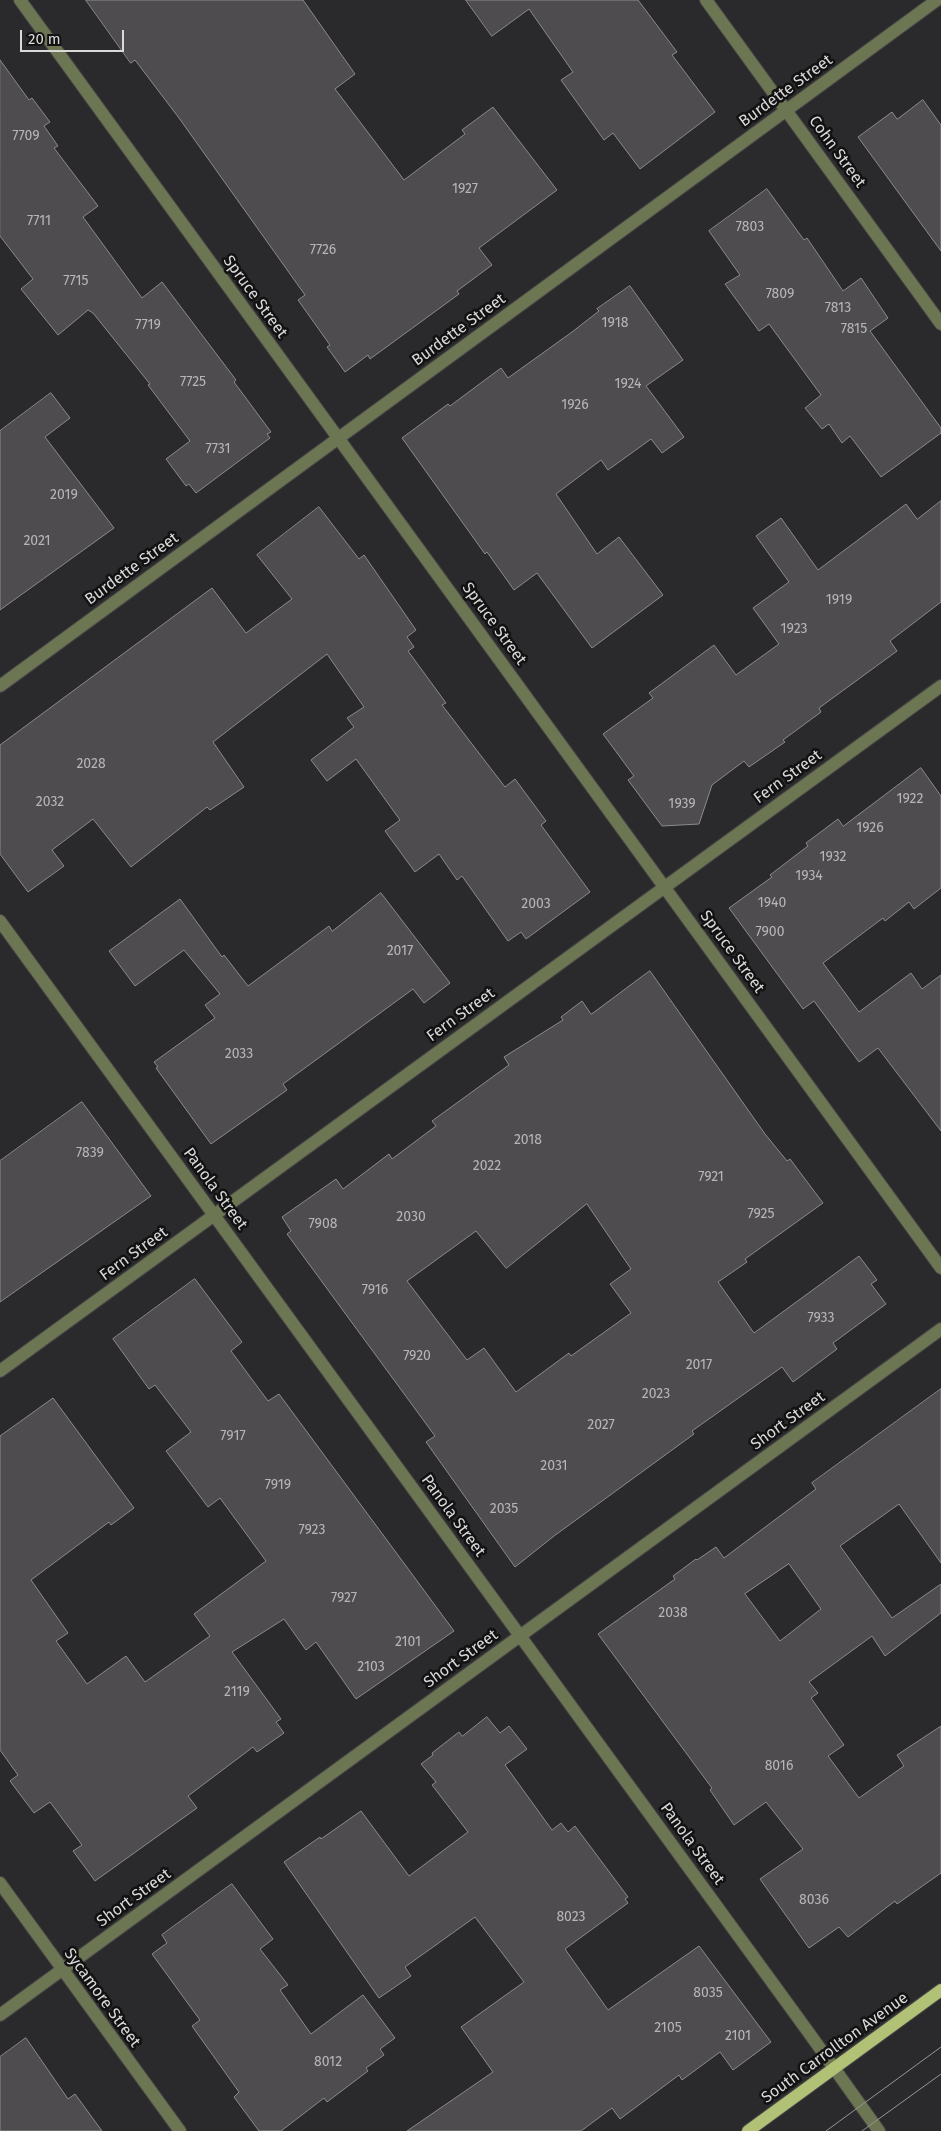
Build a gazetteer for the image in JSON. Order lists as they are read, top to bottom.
{
  "streets": {
    "main road": ["South Carrollton Avenue"],
    "street": [
      "Burdette Street",
      "Cohn Street",
      "Spruce Street",
      "Fern Street",
      "Panola Street",
      "Short Street",
      "Sycamore Street"
    ]
  },
  "crossings": [
    ["Burdette Street", "Cohn Street"],
    ["Burdette Street", "Spruce Street"],
    ["Spruce Street", "Fern Street"],
    ["Fern Street", "Panola Street"],
    ["Panola Street", "Short Street"],
    ["Panola Street", "South Carrollton Avenue"],
    ["Short Street", "Sycamore Street"]
  ],
  "house_numbers": [
    "7709",
    "1927",
    "7711",
    "7803",
    "7726",
    "7715",
    "7809",
    "7813",
    "1918",
    "7719",
    "7815",
    "7725",
    "1924",
    "1926",
    "7731",
    "2019",
    "2021",
    "1919",
    "1923",
    "2028",
    "1922",
    "2032",
    "1939",
    "1926",
    "1932",
    "1934",
    "1940",
    "2003",
    "7900",
    "2017",
    "2033",
    "2018",
    "7839",
    "2022",
    "7921",
    "7925",
    "2030",
    "7908",
    "7916",
    "7933",
    "7920",
    "2017",
    "2023",
    "2027",
    "7917",
    "2031",
    "7919",
    "2035",
    "7923",
    "7927",
    "2038",
    "2101",
    "2103",
    "2119",
    "8016",
    "8036",
    "8023",
    "8035",
    "2105",
    "2101",
    "8012"
  ],
  "scale_bar": "20 m"
}
